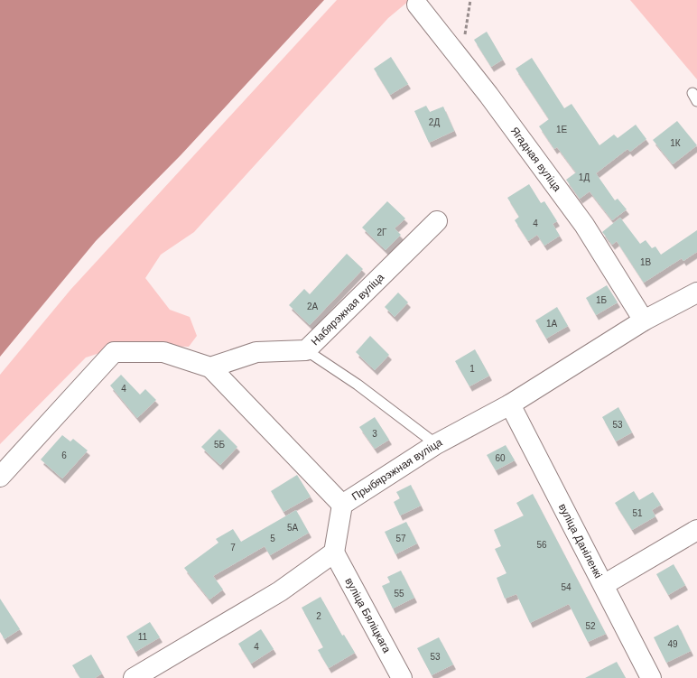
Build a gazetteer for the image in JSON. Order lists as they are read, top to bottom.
{
  "streets": {
    "street": [
      "Ягадная вуліца",
      "Набярэжная вуліца",
      "Прыбярэжная вуліца",
      "вуліца Даніленкі",
      "вуліца Бяліцкага"
    ]
  },
  "crossings": [
    ["Ягадная вуліца", "Прыбярэжная вуліца"],
    ["Прыбярэжная вуліца", "вуліца Даніленкі"],
    ["Прыбярэжная вуліца", "вуліца Бяліцкага"]
  ],
  "house_numbers": [
    "2Д",
    "1Е",
    "1К",
    "1Д",
    "4",
    "2Г",
    "1В",
    "1Б",
    "2А",
    "1А",
    "1",
    "4",
    "53",
    "3",
    "5Б",
    "6",
    "60",
    "51",
    "5А",
    "5",
    "57",
    "56",
    "7",
    "54",
    "55",
    "2",
    "52",
    "11",
    "49",
    "4",
    "53"
  ]
}
